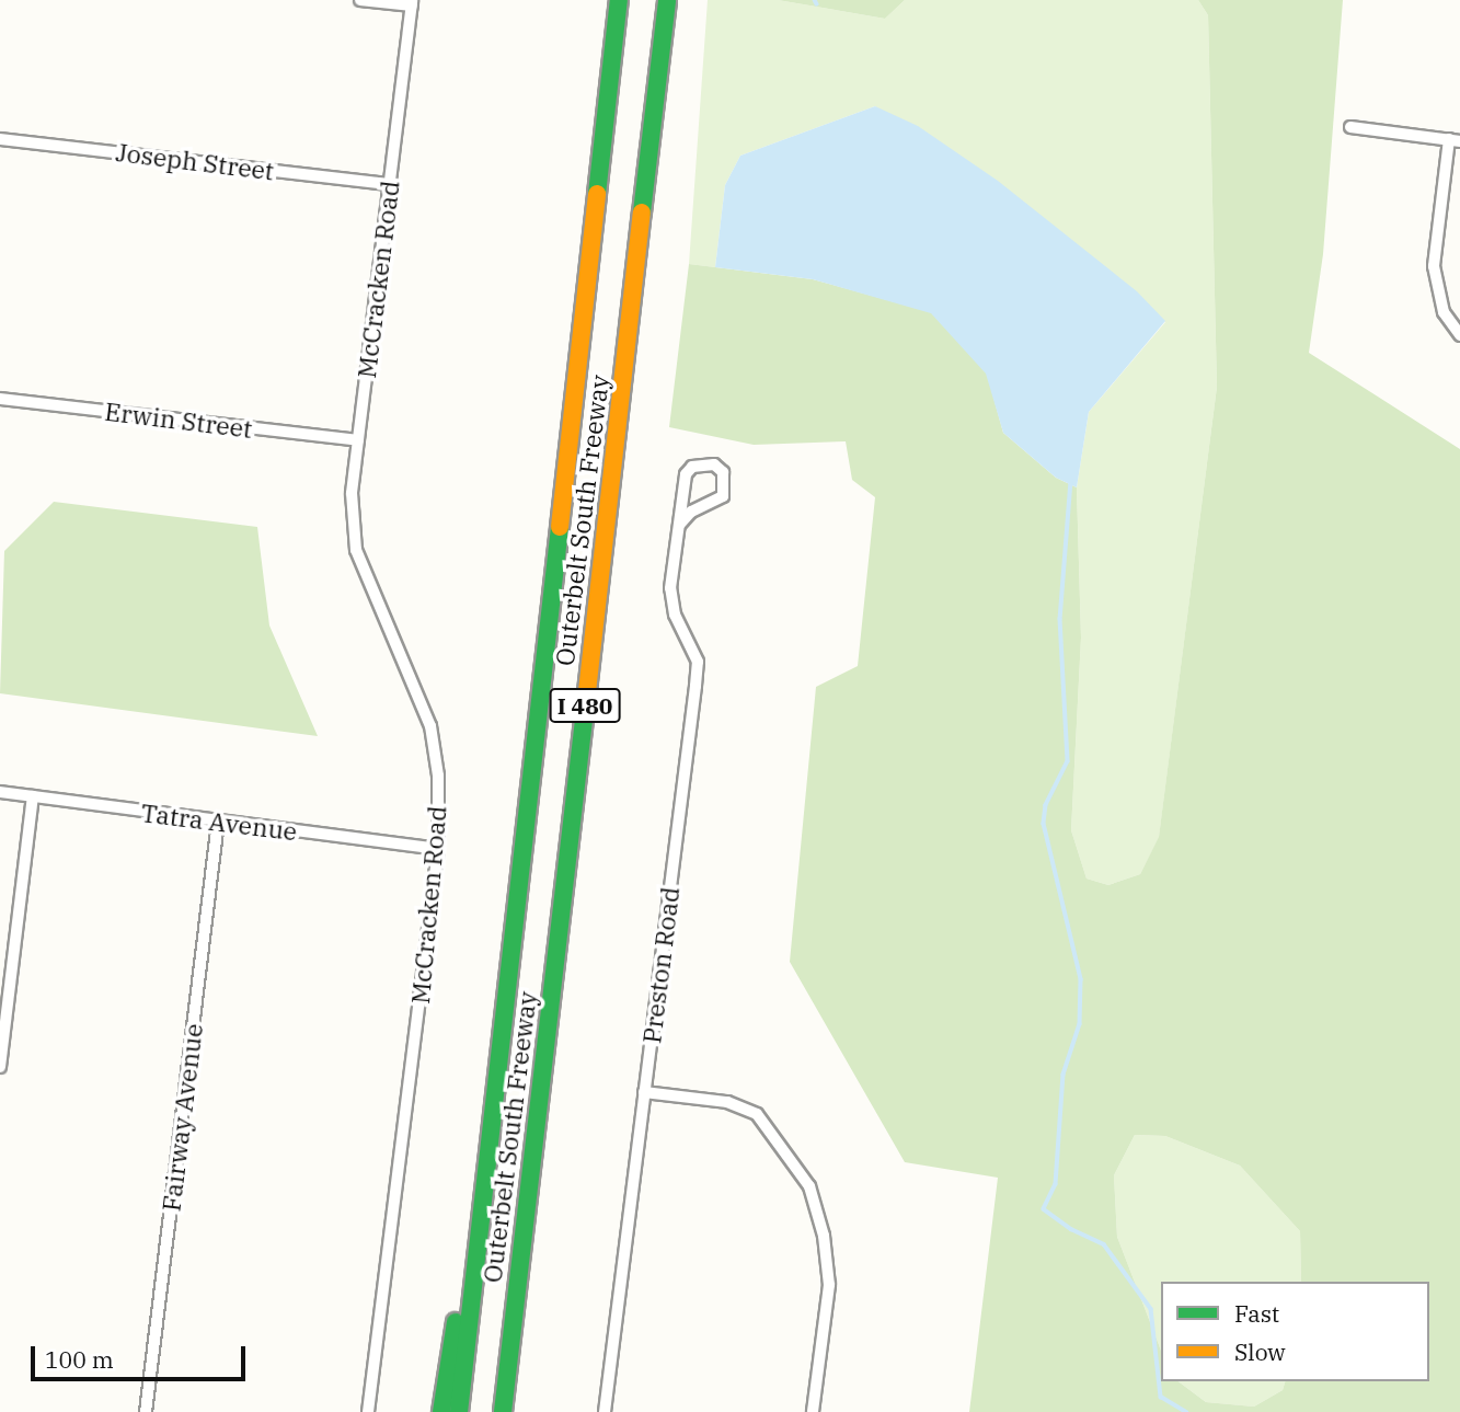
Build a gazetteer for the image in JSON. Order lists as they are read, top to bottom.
{
  "streets": {
    "highway": ["Outerbelt South Freeway", "I 480"],
    "street": [
      "Joseph Street",
      "McCracken Road",
      "Erwin Street",
      "Tatra Avenue",
      "Preston Road",
      "Fairway Avenue"
    ]
  },
  "crossings": [
    ["Joseph Street", "McCracken Road"],
    ["McCracken Road", "Erwin Street"],
    ["McCracken Road", "Tatra Avenue"],
    ["Tatra Avenue", "Fairway Avenue"]
  ],
  "legend": ["Fast", "Slow"],
  "scale_bar": "100 m"
}
